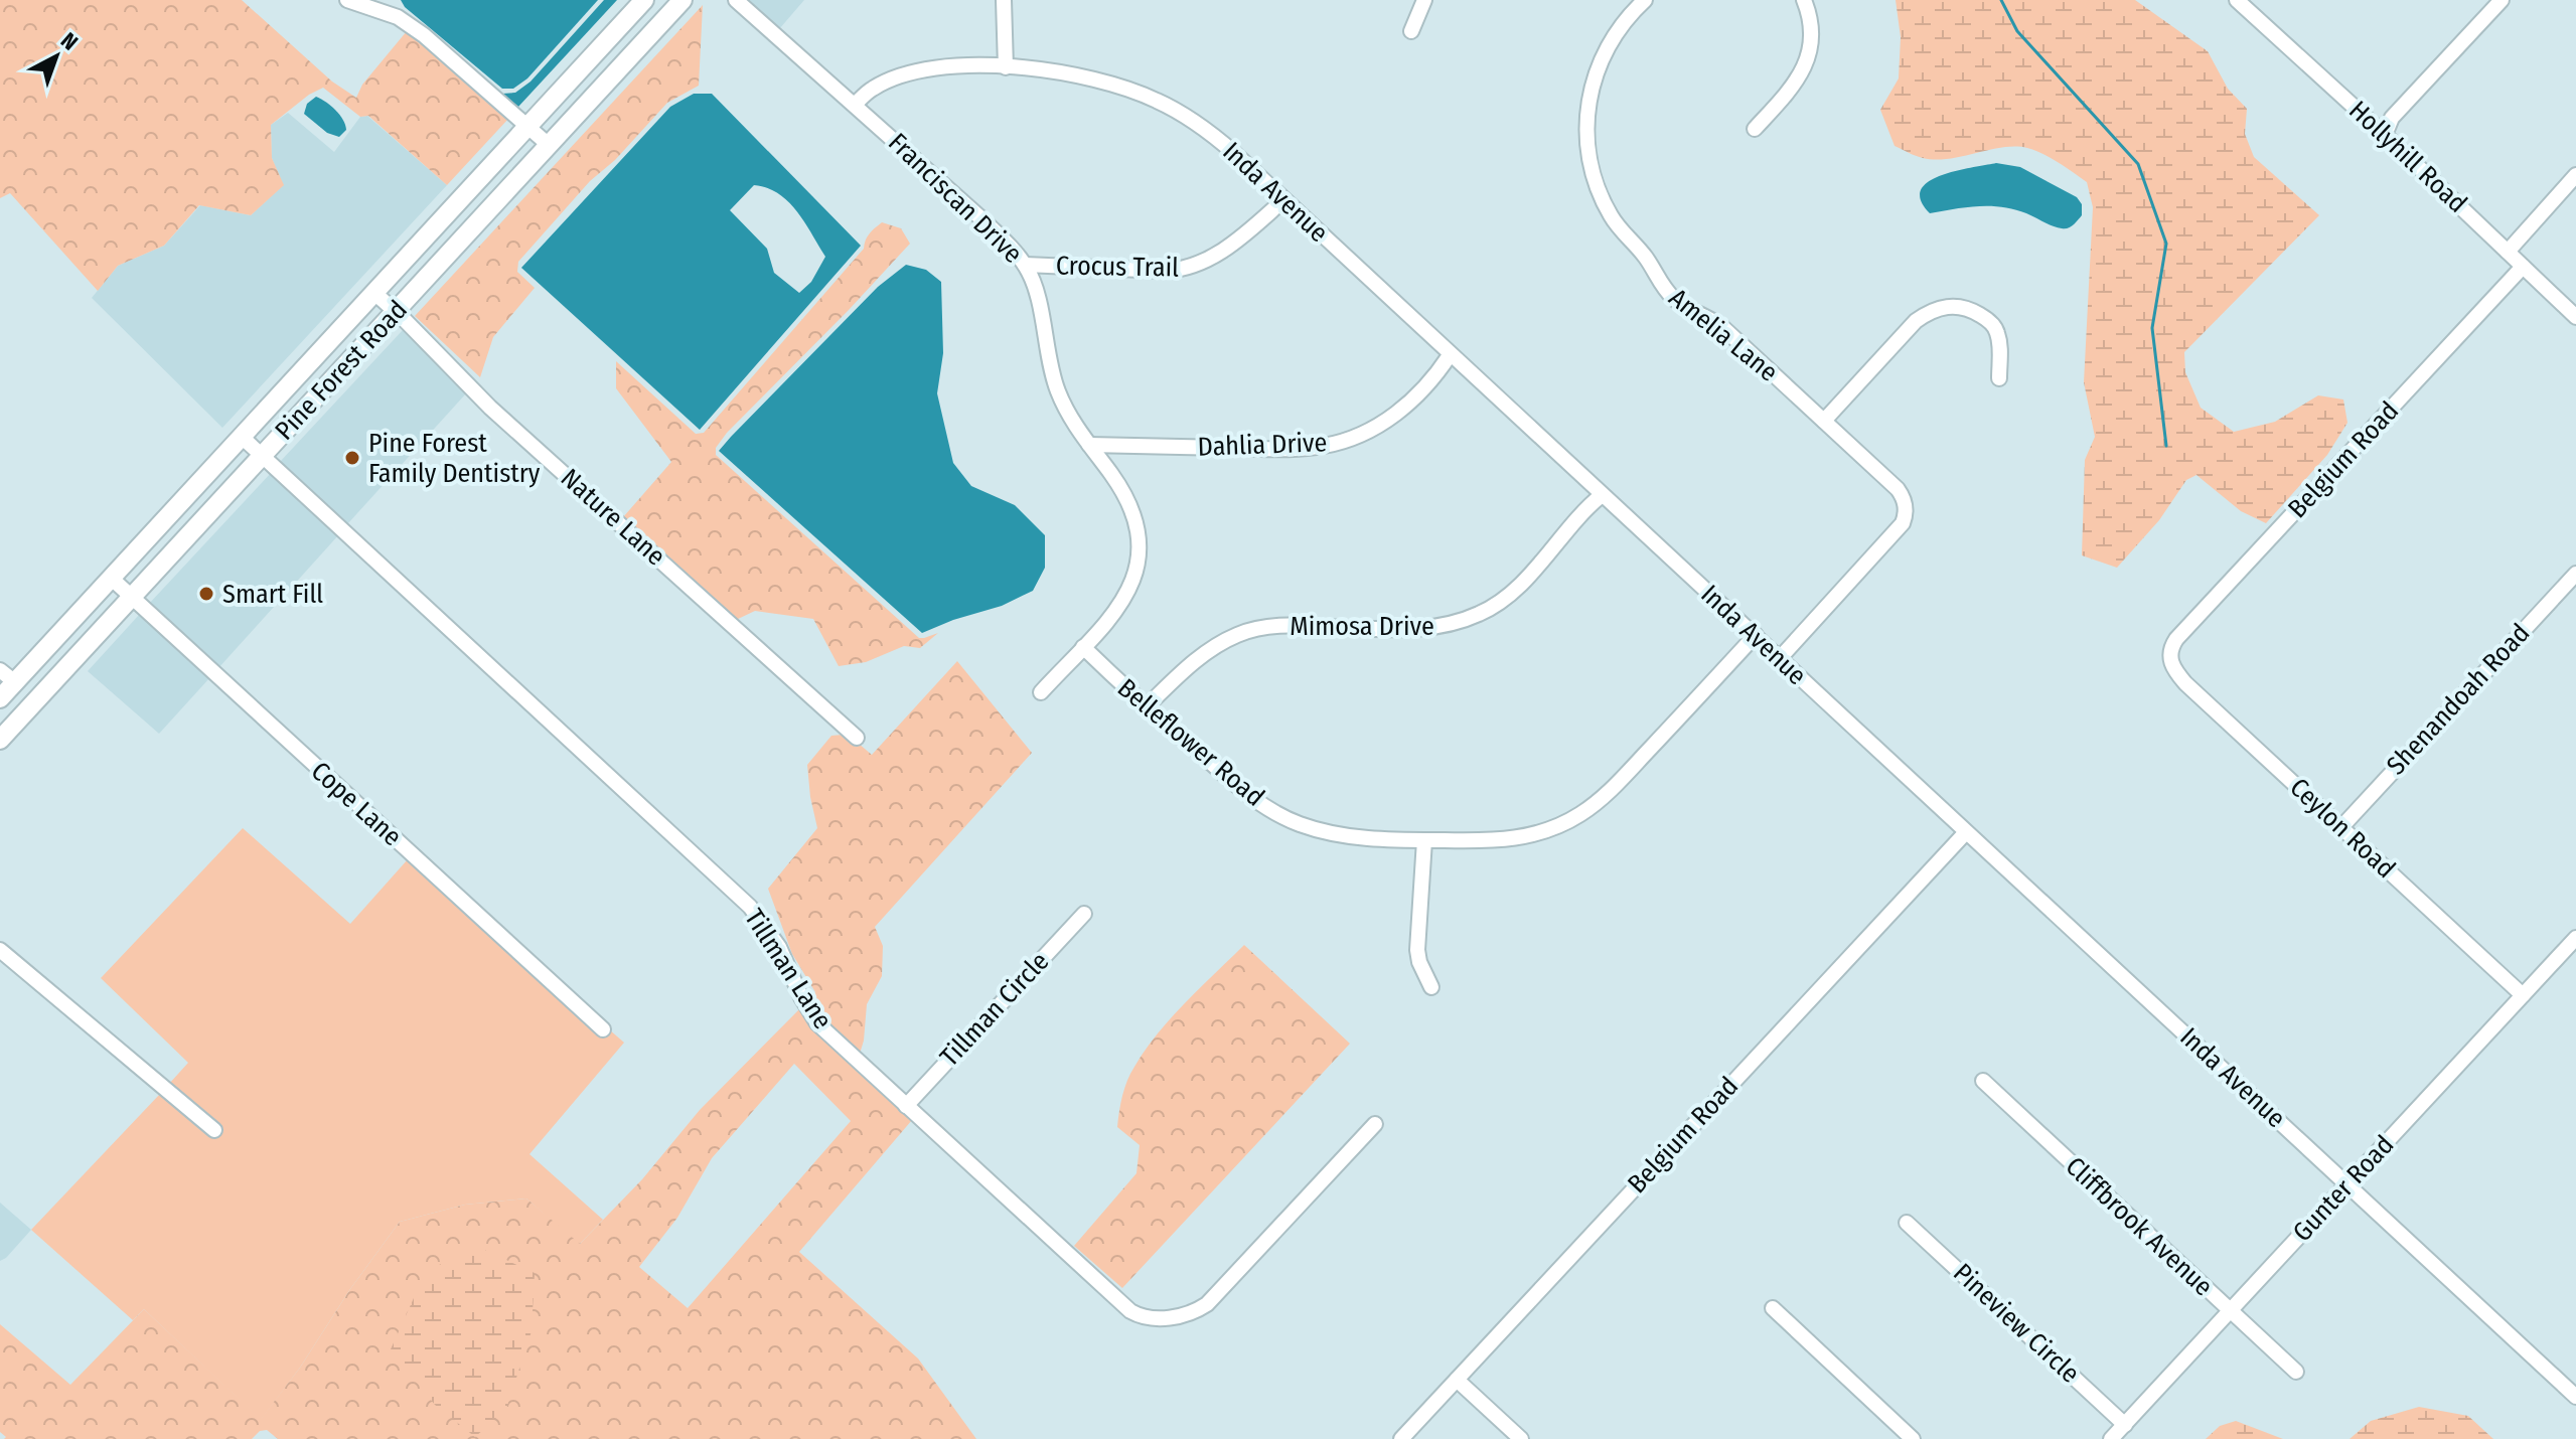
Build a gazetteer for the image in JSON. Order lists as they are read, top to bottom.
{
  "streets": {
    "main road": ["Pine Forest Road"],
    "street": [
      "Hollyhill Road",
      "Inda Avenue",
      "Franciscan Drive",
      "Crocus Trail",
      "Amelia Lane",
      "Dahlia Drive",
      "Belgium Road",
      "Nature Lane",
      "Mimosa Drive",
      "Shenandoah Road",
      "Belleflower Road",
      "Cope Lane",
      "Ceylon Road",
      "Tillman Lane",
      "Tillman Circle",
      "Gunter Road",
      "Cliffbrook Avenue",
      "Pineview Circle"
    ]
  },
  "crossings": [
    ["Hollyhill Road", "Belgium Road"],
    ["Inda Avenue", "Franciscan Drive"],
    ["Inda Avenue", "Crocus Trail"],
    ["Inda Avenue", "Amelia Lane"],
    ["Inda Avenue", "Dahlia Drive"],
    ["Inda Avenue", "Belgium Road"],
    ["Inda Avenue", "Mimosa Drive"],
    ["Inda Avenue", "Belleflower Road"],
    ["Inda Avenue", "Gunter Road"],
    ["Franciscan Drive", "Crocus Trail"],
    ["Franciscan Drive", "Dahlia Drive"],
    ["Franciscan Drive", "Belleflower Road"],
    ["Pine Forest Road", "Nature Lane"],
    ["Pine Forest Road", "Cope Lane"],
    ["Pine Forest Road", "Tillman Lane"],
    ["Belgium Road", "Ceylon Road"],
    ["Mimosa Drive", "Belleflower Road"],
    ["Shenandoah Road", "Ceylon Road"],
    ["Ceylon Road", "Gunter Road"],
    ["Tillman Lane", "Tillman Circle"],
    ["Gunter Road", "Cliffbrook Avenue"],
    ["Gunter Road", "Pineview Circle"]
  ],
  "places": ["Pine Forest Family Dentistry", "Smart Fill"],
  "north": "top right"
}
